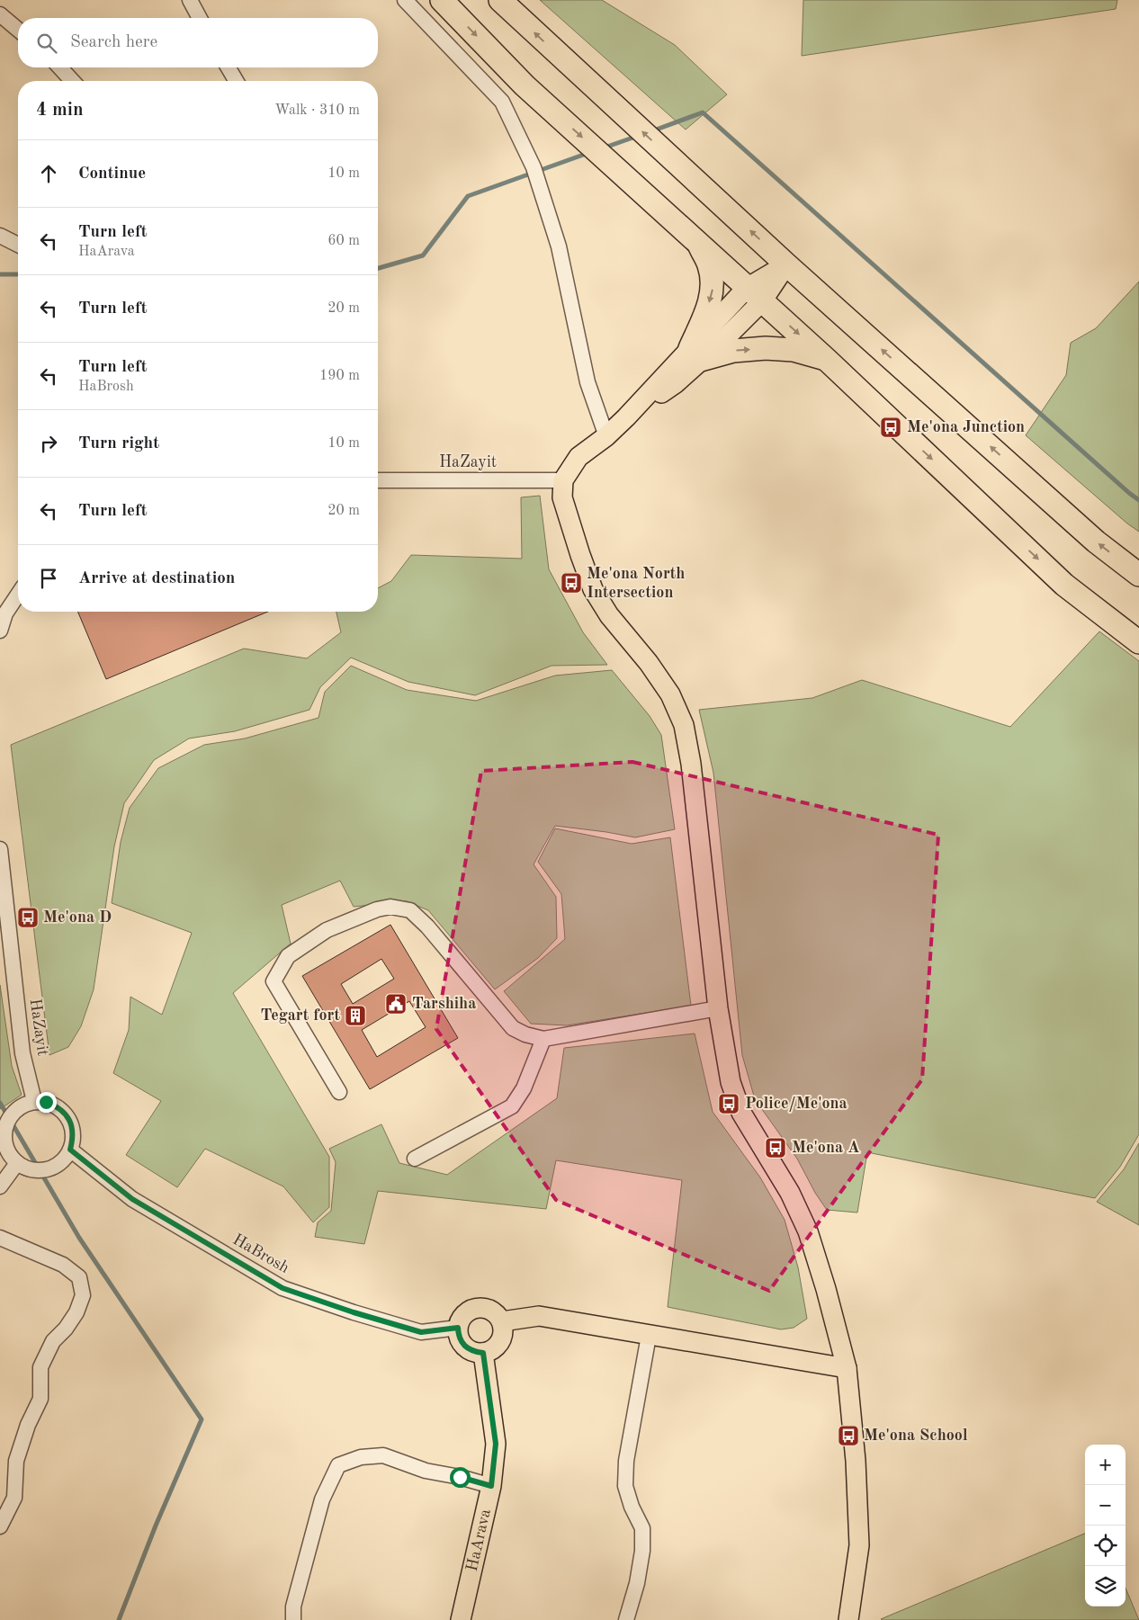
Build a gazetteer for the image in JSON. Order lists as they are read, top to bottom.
{
  "streets": {
    "main road": ["HaArava"],
    "street": ["HaZayit", "HaBrosh"]
  },
  "crossings": [
    ["HaZayit", "HaBrosh"],
    ["HaBrosh", "HaArava"]
  ],
  "places": {
    "bus stop": [
      "Me'ona Junction",
      "Me'ona North Intersection",
      "Me'ona D",
      "Police/Me'ona",
      "Me'ona A",
      "Me'ona School"
    ],
    "public building": ["Tarshiha"],
    "building": ["Tegart fort"]
  },
  "page": {
    "search": "Search here",
    "heading": ["4 min", "Walk · 310 m"],
    "list": [
      ["Continue", "10 m"],
      ["Turn left", "HaArava", "60 m"],
      ["Turn left", "20 m"],
      ["Turn left", "HaBrosh", "190 m"],
      ["Turn right", "10 m"],
      ["Turn left", "20 m"],
      "Arrive at destination"
    ],
    "map_buttons": ["+", "−"]
  }
}
